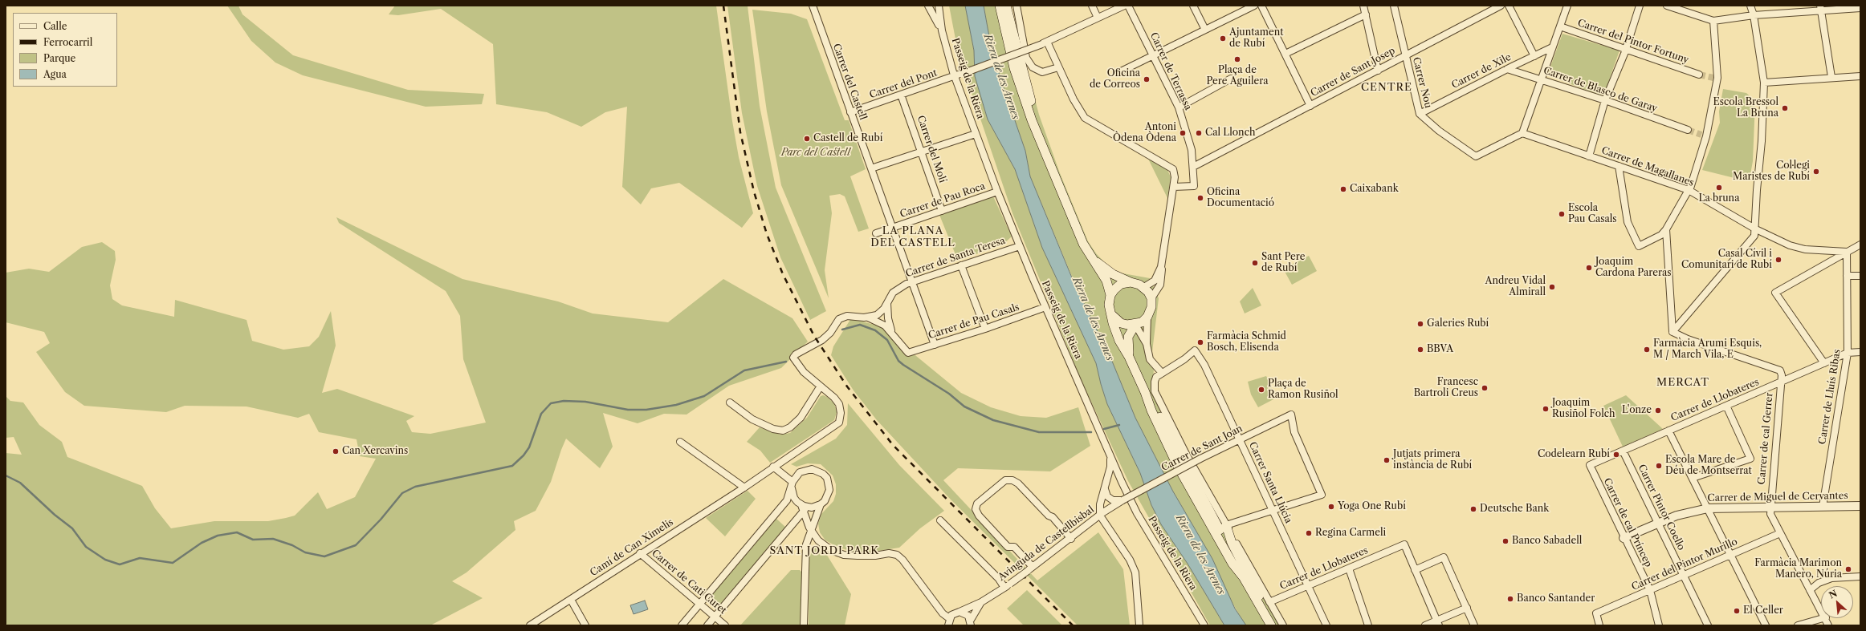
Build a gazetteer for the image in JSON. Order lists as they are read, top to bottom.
{
  "streets": {
    "street": [
      "Carrer del Pintor Fortuny",
      "Carrer de Terrassa",
      "Carrer de Xile",
      "Carrer de Sant Josep",
      "Passeig de la Riera",
      "Carrer del Castell",
      "Carrer Nou",
      "Carrer del Pont",
      "Carrer de Blasco de Garay",
      "Carrer del Molí",
      "Carrer de Magallanes",
      "Carrer de Pau Roca",
      "Carrer de Santa Teresa",
      "Carrer de Pau Casals",
      "Carrer de Lluís Ribas",
      "Carrer de Llobateres",
      "Carrer de cal Gerrer",
      "Carrer de Sant Joan",
      "Carrer Santa Llúcia",
      "Carrer de Miguel de Cervantes",
      "Carrer Pintor Coello",
      "Carrer de cal Príncep",
      "Avinguda de Castellbisbal",
      "Camí de Can Ximelis",
      "Carrer del Pintor Murillo",
      "Carrer de Cati Curet"
    ]
  },
  "crossings": [
    ["Carrer de Terrassa", "Carrer de Sant Josep"],
    ["Carrer de Xile", "Carrer Nou"],
    ["Carrer de Xile", "Carrer de Blasco de Garay"],
    ["Carrer de Sant Josep", "Carrer Nou"],
    ["Passeig de la Riera", "Carrer del Pont"],
    ["Passeig de la Riera", "Carrer de Pau Roca"],
    ["Passeig de la Riera", "Carrer de Santa Teresa"],
    ["Passeig de la Riera", "Carrer de Pau Casals"],
    ["Carrer del Castell", "Carrer del Pont"],
    ["Carrer del Castell", "Carrer de Pau Roca"],
    ["Carrer del Castell", "Carrer de Santa Teresa"],
    ["Carrer del Castell", "Carrer de Pau Casals"],
    ["Carrer Nou", "Carrer de Magallanes"],
    ["Carrer del Pont", "Carrer del Molí"],
    ["Carrer del Molí", "Carrer de Pau Roca"],
    ["Carrer de Magallanes", "Carrer de Lluís Ribas"],
    ["Carrer de Santa Teresa", "Camí de Can Ximelis"],
    ["Carrer de Lluís Ribas", "Carrer de Llobateres"],
    ["Carrer de Lluís Ribas", "Carrer de Miguel de Cervantes"],
    ["Carrer de Llobateres", "Carrer de cal Gerrer"],
    ["Carrer de Llobateres", "Carrer Santa Llúcia"],
    ["Carrer de Llobateres", "Carrer Pintor Coello"],
    ["Carrer de Llobateres", "Carrer de cal Príncep"],
    ["Carrer de cal Gerrer", "Carrer de Miguel de Cervantes"],
    ["Carrer de Sant Joan", "Carrer Santa Llúcia"],
    ["Carrer de Sant Joan", "Avinguda de Castellbisbal"],
    ["Carrer de Miguel de Cervantes", "Carrer Pintor Coello"],
    ["Carrer de Miguel de Cervantes", "Carrer de cal Príncep"],
    ["Carrer Pintor Coello", "Carrer del Pintor Murillo"],
    ["Carrer de cal Príncep", "Carrer del Pintor Murillo"],
    ["Camí de Can Ximelis", "Carrer de Cati Curet"]
  ],
  "districts": [
    "CENTRE",
    "LA PLANA DEL CASTELL",
    "MERCAT",
    "SANT JORDI PARK"
  ],
  "water": ["Riera de les Arenes"],
  "parks": ["Parc del Castell"],
  "places": [
    "Ajuntament de Rubí",
    "Plaça de Pere Aguilera",
    "Oficina de Correos",
    "Escola Bressol La Bruna",
    "Antoni Òdena Òdena",
    "Cal Llonch",
    "Castell de Rubí",
    "Col·legi Maristes de Rubí",
    "La bruna",
    "Caixabank",
    "Oficina Documentació",
    "Escola Pau Casals",
    "Casal Cívil i Comunitari de Rubí",
    "Sant Pere de Rubí",
    "Joaquim Cardona Pareras",
    "Andreu Vidal Almirall",
    "Galeries Rubí",
    "Farmàcia Schmid Bosch, Elisenda",
    "BBVA",
    "Farmàcia Arumi Esquis, M / March Vila, E",
    "Francesc Bartroli Creus",
    "Plaça de Ramon Rusiñol",
    "Joaquim Rusiñol Folch",
    "L'onze",
    "Can Xercavins",
    "Codelearn Rubí",
    "Jutjats primera instància de Rubí",
    "Escola Mare de Déu de Montserrat",
    "Yoga One Rubí",
    "Deutsche Bank",
    "Regina Carmeli",
    "Banco Sabadell",
    "Farmàcia Marimon Manero, Núria",
    "Banco Santander",
    "El Celler"
  ],
  "legend": [
    "Calle",
    "Ferrocarril",
    "Parque",
    "Agua"
  ],
  "north": "top left"
}
